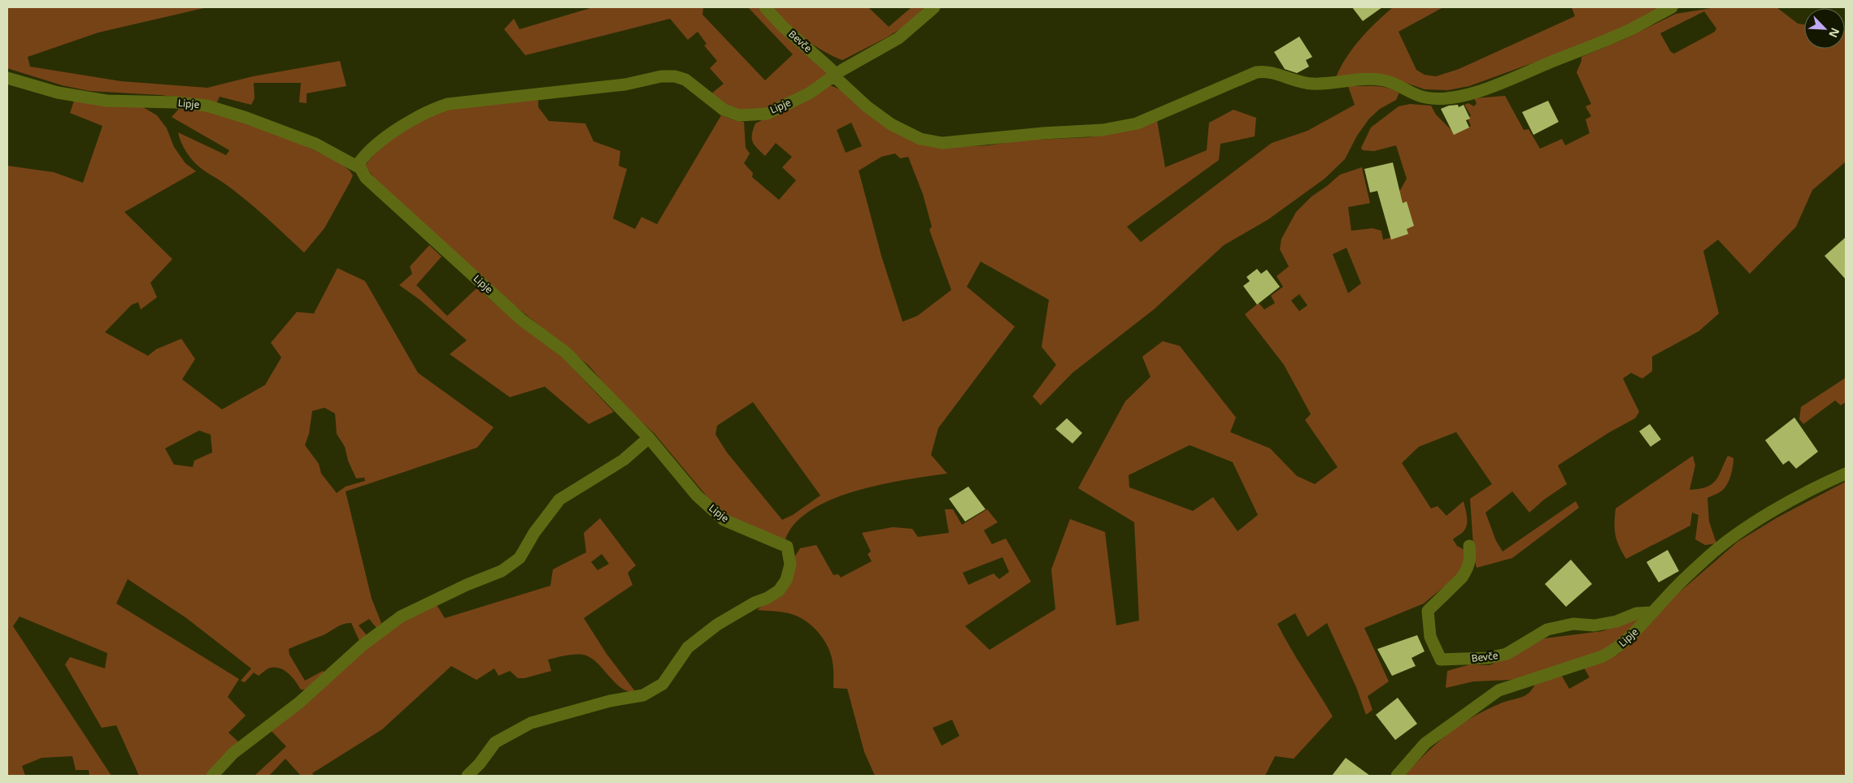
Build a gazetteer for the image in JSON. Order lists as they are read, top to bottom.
{
  "streets": {
    "street": ["Bevče", "Lipje"]
  },
  "crossings": [
    ["Bevče", "Lipje"]
  ],
  "north": "bottom right"
}
